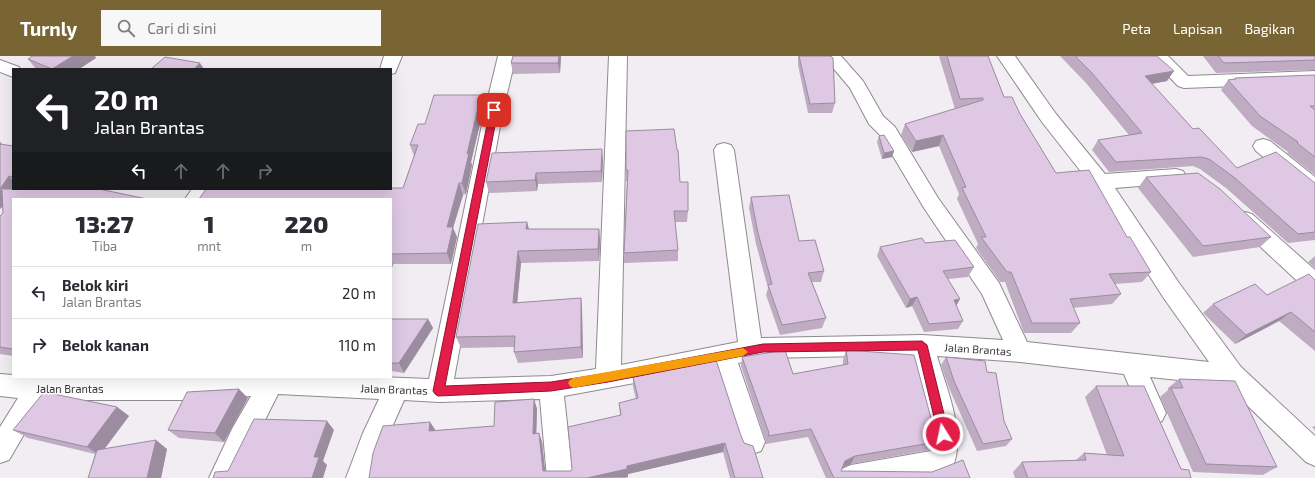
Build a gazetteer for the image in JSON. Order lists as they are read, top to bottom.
{
  "streets": {
    "street": ["Jalan Brantas"]
  },
  "page": {
    "header": "Turnly",
    "search": "Cari di sini",
    "nav": ["Peta", "Lapisan", "Bagikan"],
    "turn": ["20 m", "Jalan Brantas"],
    "eta": [
      "13:27",
      "Tiba",
      "1",
      "mnt",
      "220",
      "m"
    ],
    "list": [
      {
        "name": "Belok kiri",
        "note": "Jalan Brantas",
        "value": "20 m"
      },
      {
        "name": "Belok kanan",
        "value": "110 m"
      }
    ]
  }
}
